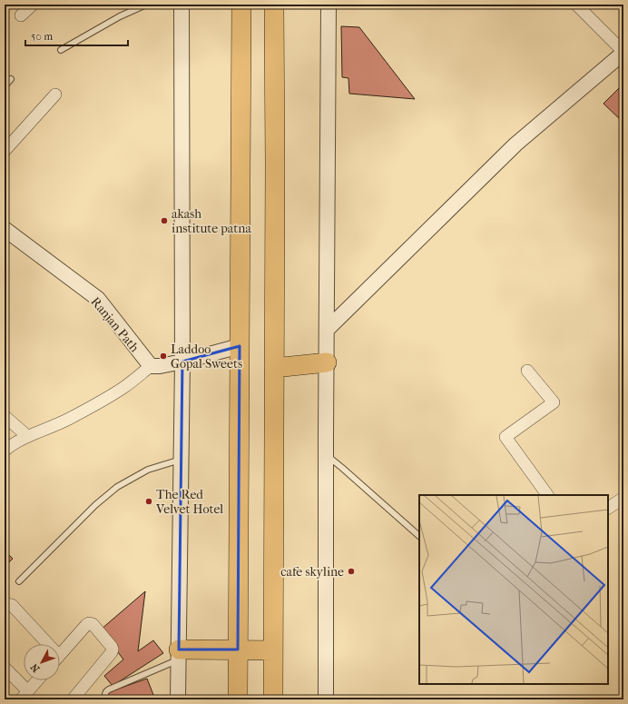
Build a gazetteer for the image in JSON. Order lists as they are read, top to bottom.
{
  "streets": {
    "street": ["Ranjan Path"]
  },
  "places": [
    "akash institute patna",
    "Laddoo Gopal Sweets",
    "The Red Velvet Hotel",
    "cafe skyline"
  ],
  "scale_bar": "50 m",
  "north": "bottom left"
}
